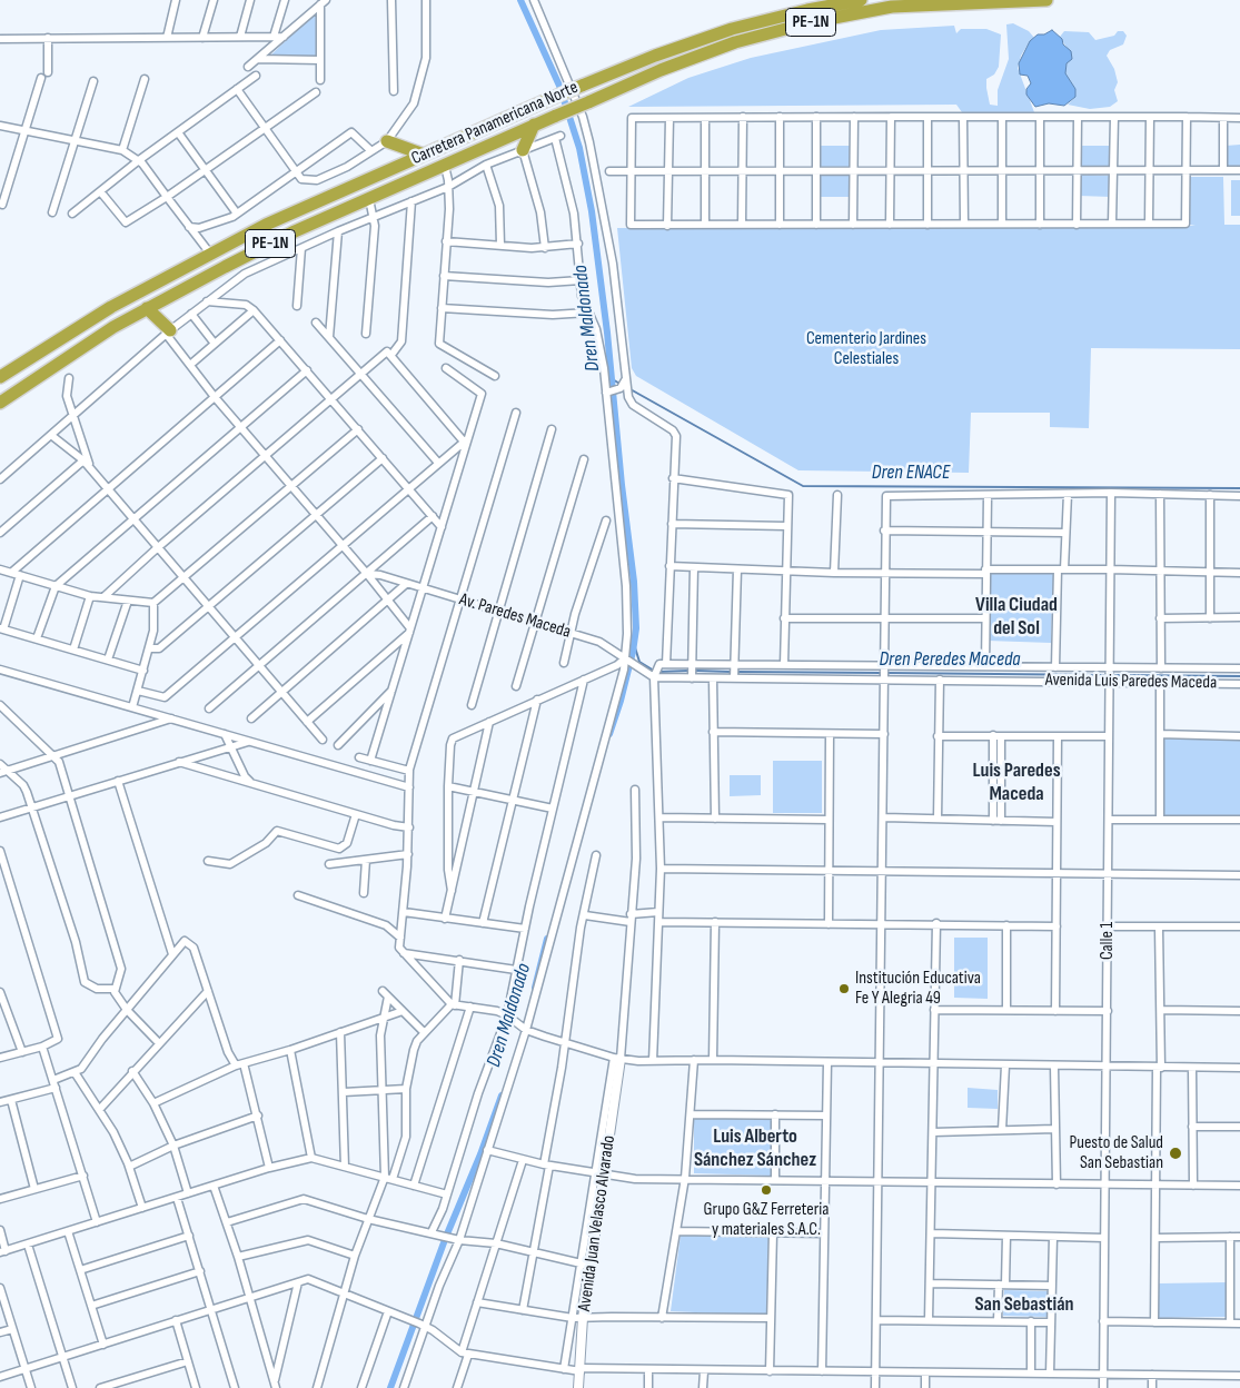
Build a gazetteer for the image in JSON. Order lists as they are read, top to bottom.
{
  "streets": {
    "highway": ["PE-1N", "Carretera Panamericana Norte"],
    "street": [
      "Av. Paredes Maceda",
      "Avenida Luis Paredes Maceda",
      "Calle 1",
      "Avenida Juan Velasco Alvarado"
    ]
  },
  "crossings": [
    ["Av. Paredes Maceda", "Avenida Luis Paredes Maceda"],
    ["Avenida Luis Paredes Maceda", "Calle 1"]
  ],
  "districts": [
    "Villa Ciudad del Sol",
    "Luis Paredes Maceda",
    "Luis Alberto Sánchez Sánchez",
    "San Sebastián"
  ],
  "water": ["Dren Maldonado", "Dren ENACE", "Dren Peredes Maceda"],
  "parks": ["Cementerio Jardines Celestiales"],
  "places": ["Institución Educativa Fe Y Alegria 49", "Puesto de Salud San Sebastian", "Grupo G&Z Ferreteria y materiales S.A.C."]
}
